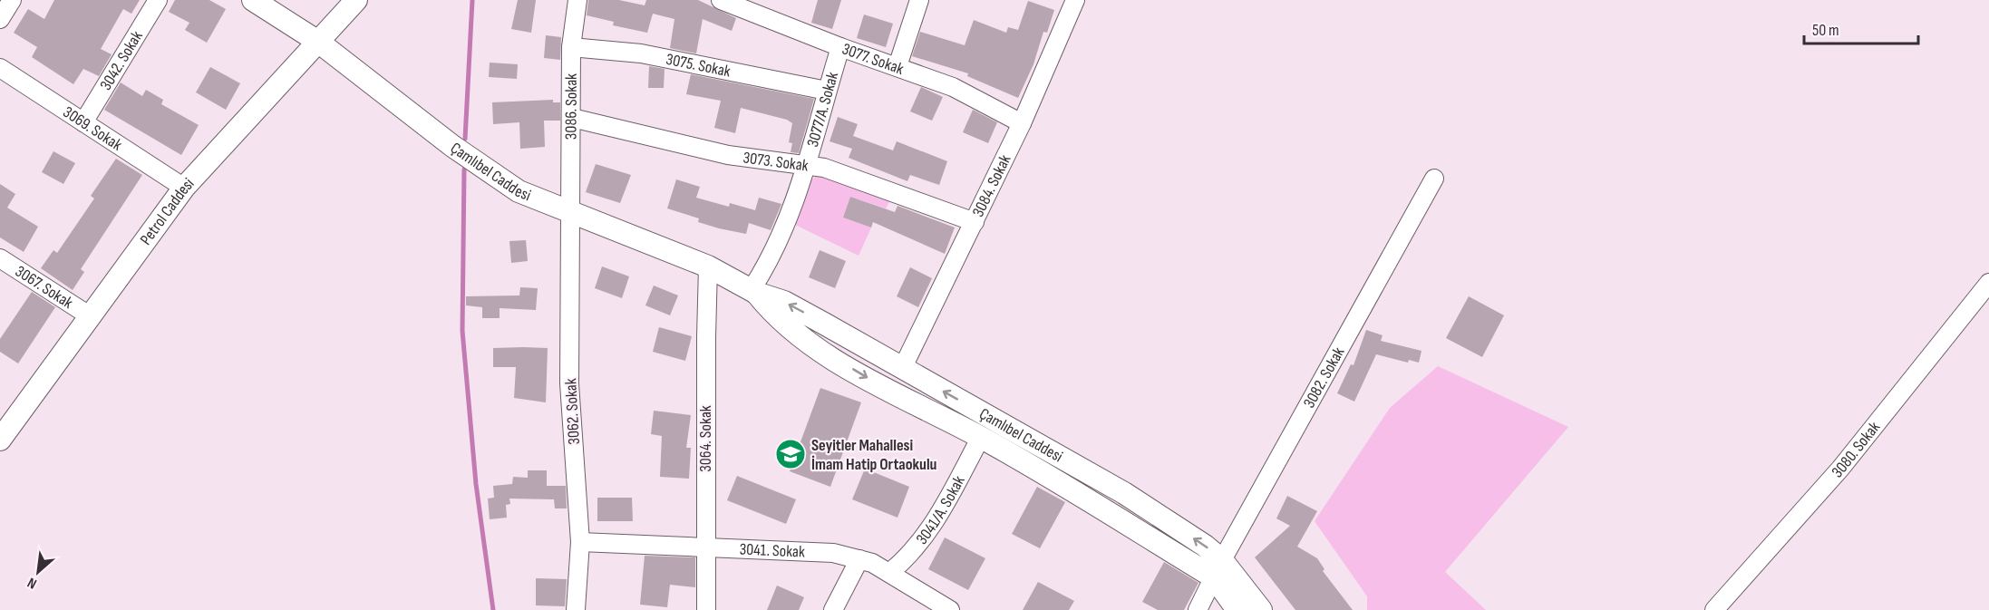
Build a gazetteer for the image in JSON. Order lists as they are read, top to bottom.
{
  "streets": {
    "street": [
      "3077. Sokak",
      "3042. Sokak",
      "3075. Sokak",
      "3086. Sokak",
      "3077/A. Sokak",
      "3069. Sokak",
      "3073. Sokak",
      "Çamlıbel Caddesi",
      "3084. Sokak",
      "Petrol Caddesi",
      "3067. Sokak",
      "3082. Sokak",
      "3062. Sokak",
      "3064. Sokak",
      "3080. Sokak",
      "3041/A. Sokak",
      "3041. Sokak"
    ]
  },
  "crossings": [
    ["3077. Sokak", "3077/A. Sokak"],
    ["3077. Sokak", "3084. Sokak"],
    ["3042. Sokak", "3069. Sokak"],
    ["3075. Sokak", "3086. Sokak"],
    ["3075. Sokak", "3077/A. Sokak"],
    ["3086. Sokak", "3073. Sokak"],
    ["3086. Sokak", "Çamlıbel Caddesi"],
    ["3086. Sokak", "3062. Sokak"],
    ["3077/A. Sokak", "3073. Sokak"],
    ["3077/A. Sokak", "Çamlıbel Caddesi"],
    ["3069. Sokak", "Petrol Caddesi"],
    ["3073. Sokak", "3084. Sokak"],
    ["Çamlıbel Caddesi", "3084. Sokak"],
    ["Çamlıbel Caddesi", "Petrol Caddesi"],
    ["Çamlıbel Caddesi", "3082. Sokak"],
    ["Çamlıbel Caddesi", "3062. Sokak"],
    ["Çamlıbel Caddesi", "3064. Sokak"],
    ["Çamlıbel Caddesi", "3041/A. Sokak"],
    ["Petrol Caddesi", "3067. Sokak"],
    ["3062. Sokak", "3041. Sokak"],
    ["3064. Sokak", "3041. Sokak"],
    ["3041/A. Sokak", "3041. Sokak"]
  ],
  "places": {
    "school or university": ["Seyitler Mahallesi İmam Hatip Ortaokulu"]
  },
  "scale_bar": "50 m",
  "north": "bottom left"
}
